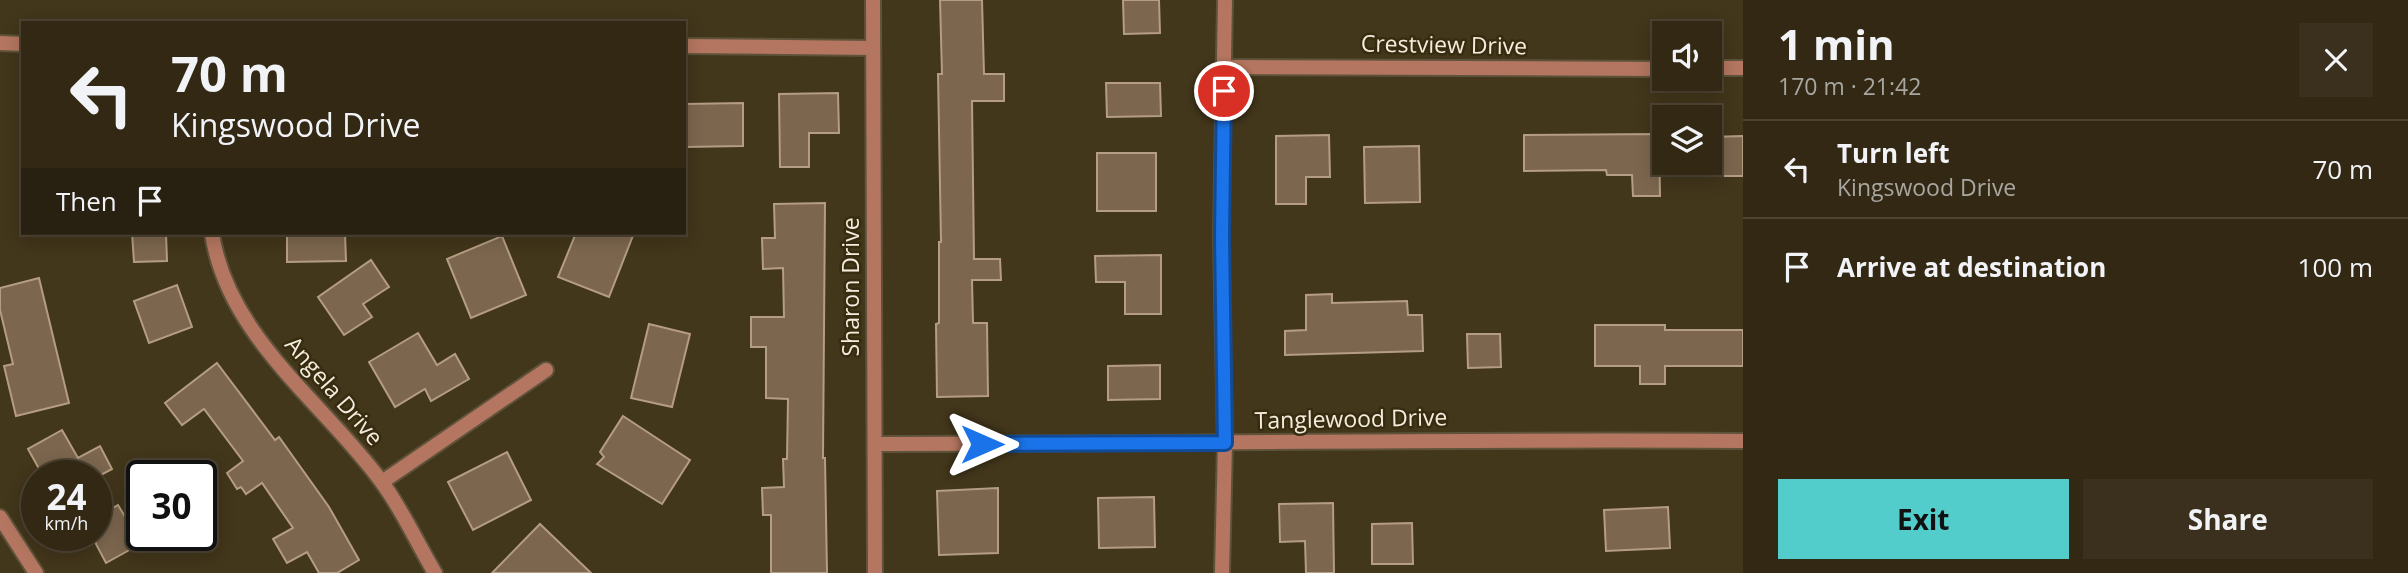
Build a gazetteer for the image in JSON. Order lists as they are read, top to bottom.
{
  "streets": {
    "street": [
      "Crestview Drive",
      "Sharon Drive",
      "Angela Drive",
      "Tanglewood Drive"
    ]
  },
  "crossings": [
    ["Sharon Drive", "Tanglewood Drive"]
  ],
  "page": {
    "heading": ["1 min", "170 m · 21:42"],
    "turn": ["70 m", "Kingswood Drive"],
    "list": [
      {
        "name": "Turn left",
        "note": "Kingswood Drive",
        "value": "70 m"
      },
      {
        "name": "Arrive at destination",
        "value": "100 m"
      }
    ],
    "then": "Then",
    "speed": "24 km/h",
    "limit": "30",
    "buttons": ["Exit", "Share"]
  }
}
